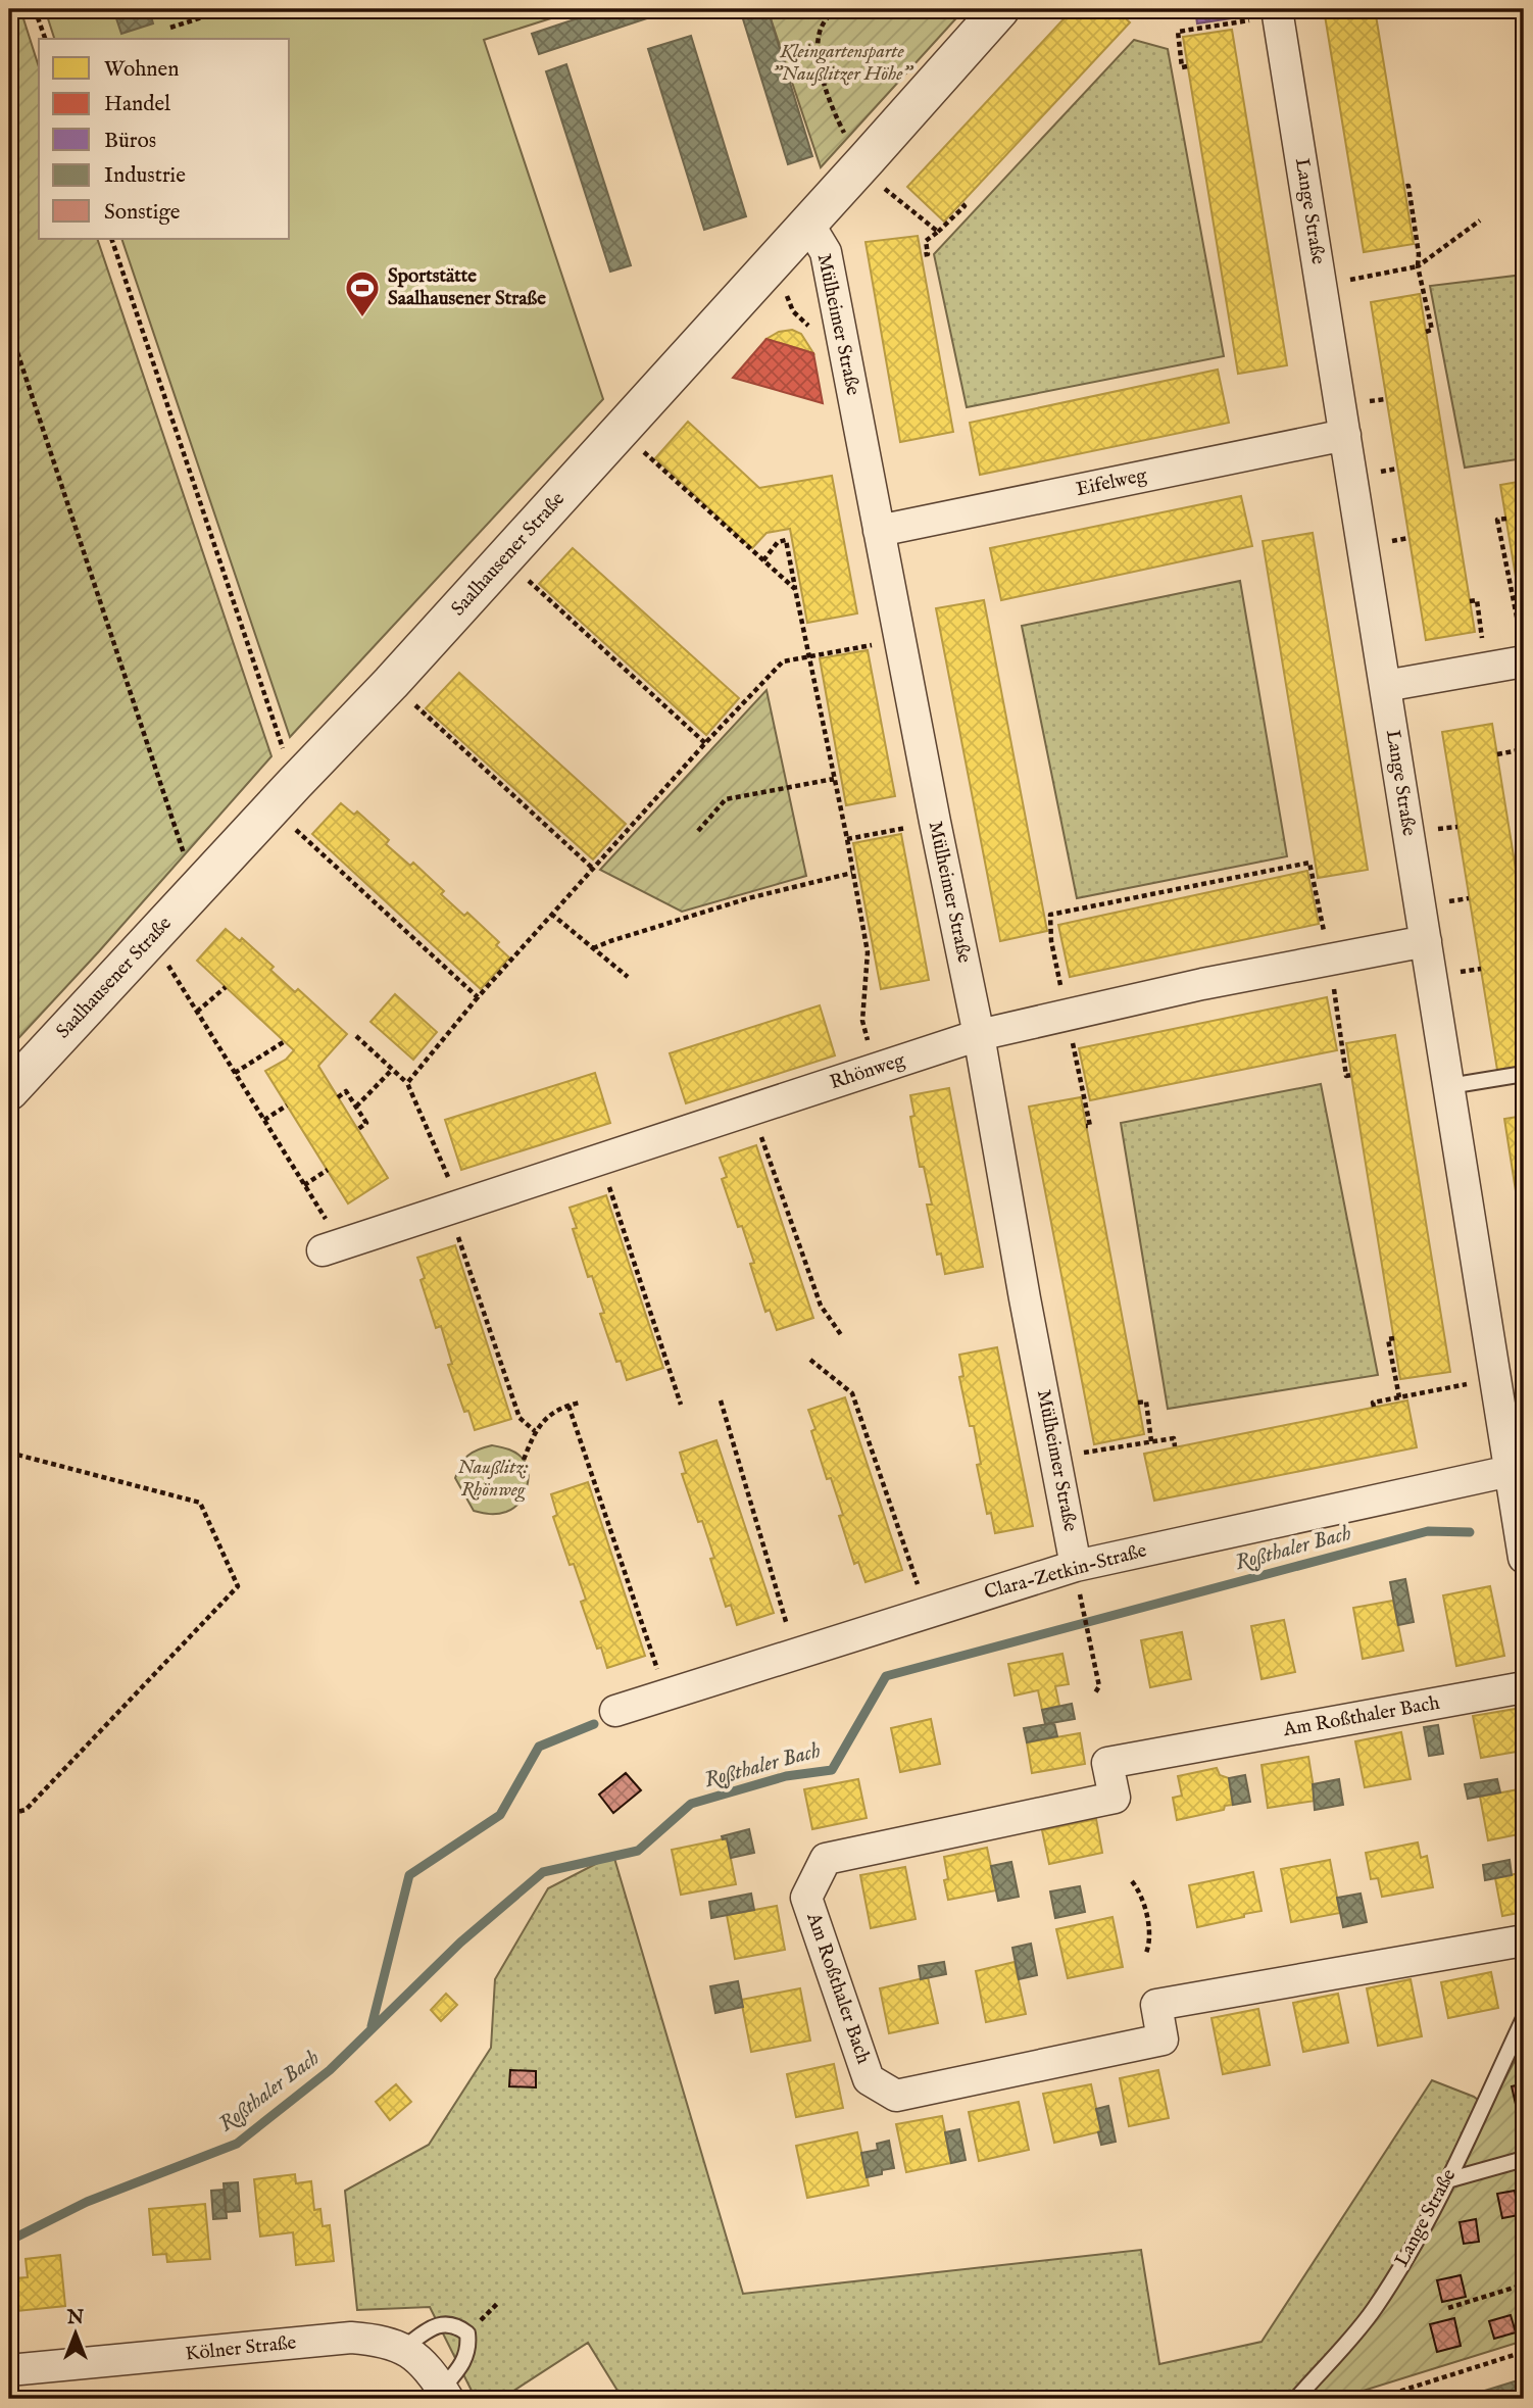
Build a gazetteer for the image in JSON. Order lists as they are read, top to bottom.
{
  "streets": {
    "street": [
      "Lange Straße",
      "Mülheimer Straße",
      "Eifelweg",
      "Saalhausener Straße",
      "Rhönweg",
      "Clara-Zetkin-Straße",
      "Am Roßthaler Bach",
      "Kölner Straße"
    ]
  },
  "crossings": [
    ["Lange Straße", "Eifelweg"],
    ["Lange Straße", "Rhönweg"],
    ["Lange Straße", "Clara-Zetkin-Straße"],
    ["Mülheimer Straße", "Eifelweg"],
    ["Mülheimer Straße", "Saalhausener Straße"],
    ["Mülheimer Straße", "Rhönweg"],
    ["Mülheimer Straße", "Clara-Zetkin-Straße"]
  ],
  "water": ["Roßthaler Bach"],
  "parks": ["Kleingartensparte \"Naußlitzer Höhe\"", "Naußlitz: Rhönweg"],
  "places": {
    "sports": ["Sportstätte Saalhausener Straße"]
  },
  "legend": [
    "Wohnen",
    "Handel",
    "Büros",
    "Industrie",
    "Sonstige"
  ],
  "north": "top"
}
